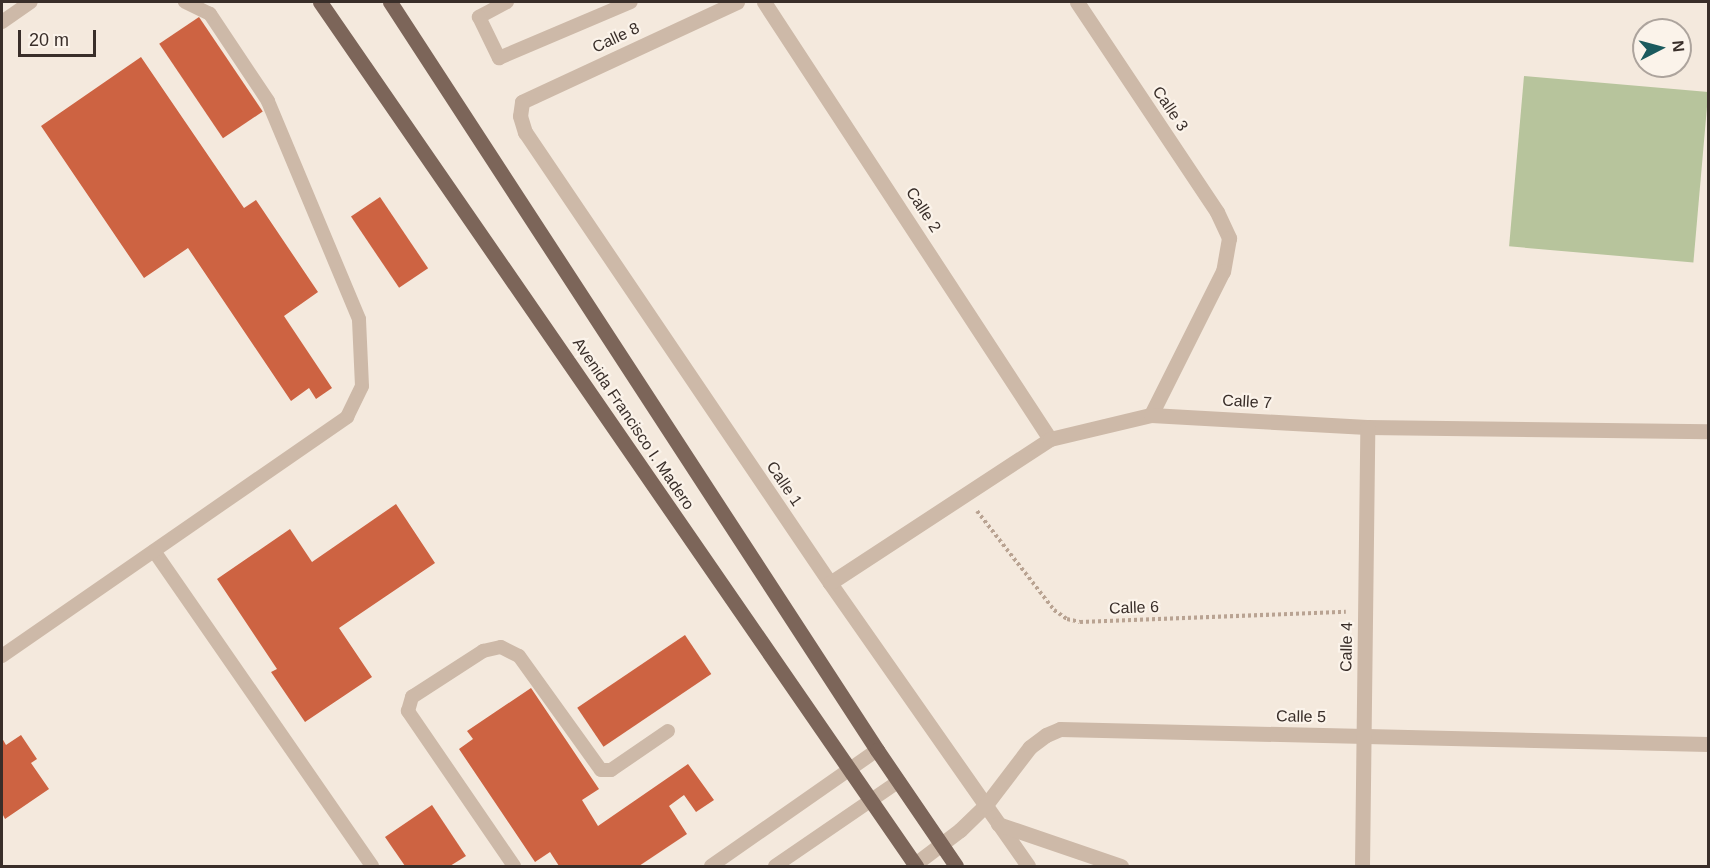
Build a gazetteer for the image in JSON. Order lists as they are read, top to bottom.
{
  "streets": {
    "main road": ["Avenida Francisco I. Madero"],
    "street": [
      "Calle 8",
      "Calle 3",
      "Calle 2",
      "Calle 7",
      "Calle 1",
      "Calle 4",
      "Calle 5"
    ],
    "path": ["Calle 6"]
  },
  "crossings": [
    ["Calle 8", "Calle 1"],
    ["Calle 3", "Calle 7"],
    ["Calle 2", "Calle 7"],
    ["Calle 7", "Calle 1"],
    ["Calle 7", "Calle 6"],
    ["Calle 7", "Calle 4"],
    ["Avenida Francisco I. Madero", "Calle 5"],
    ["Calle 1", "Calle 5"],
    ["Calle 6", "Calle 4"],
    ["Calle 4", "Calle 5"]
  ],
  "scale_bar": "20 m",
  "north": "right"
}
